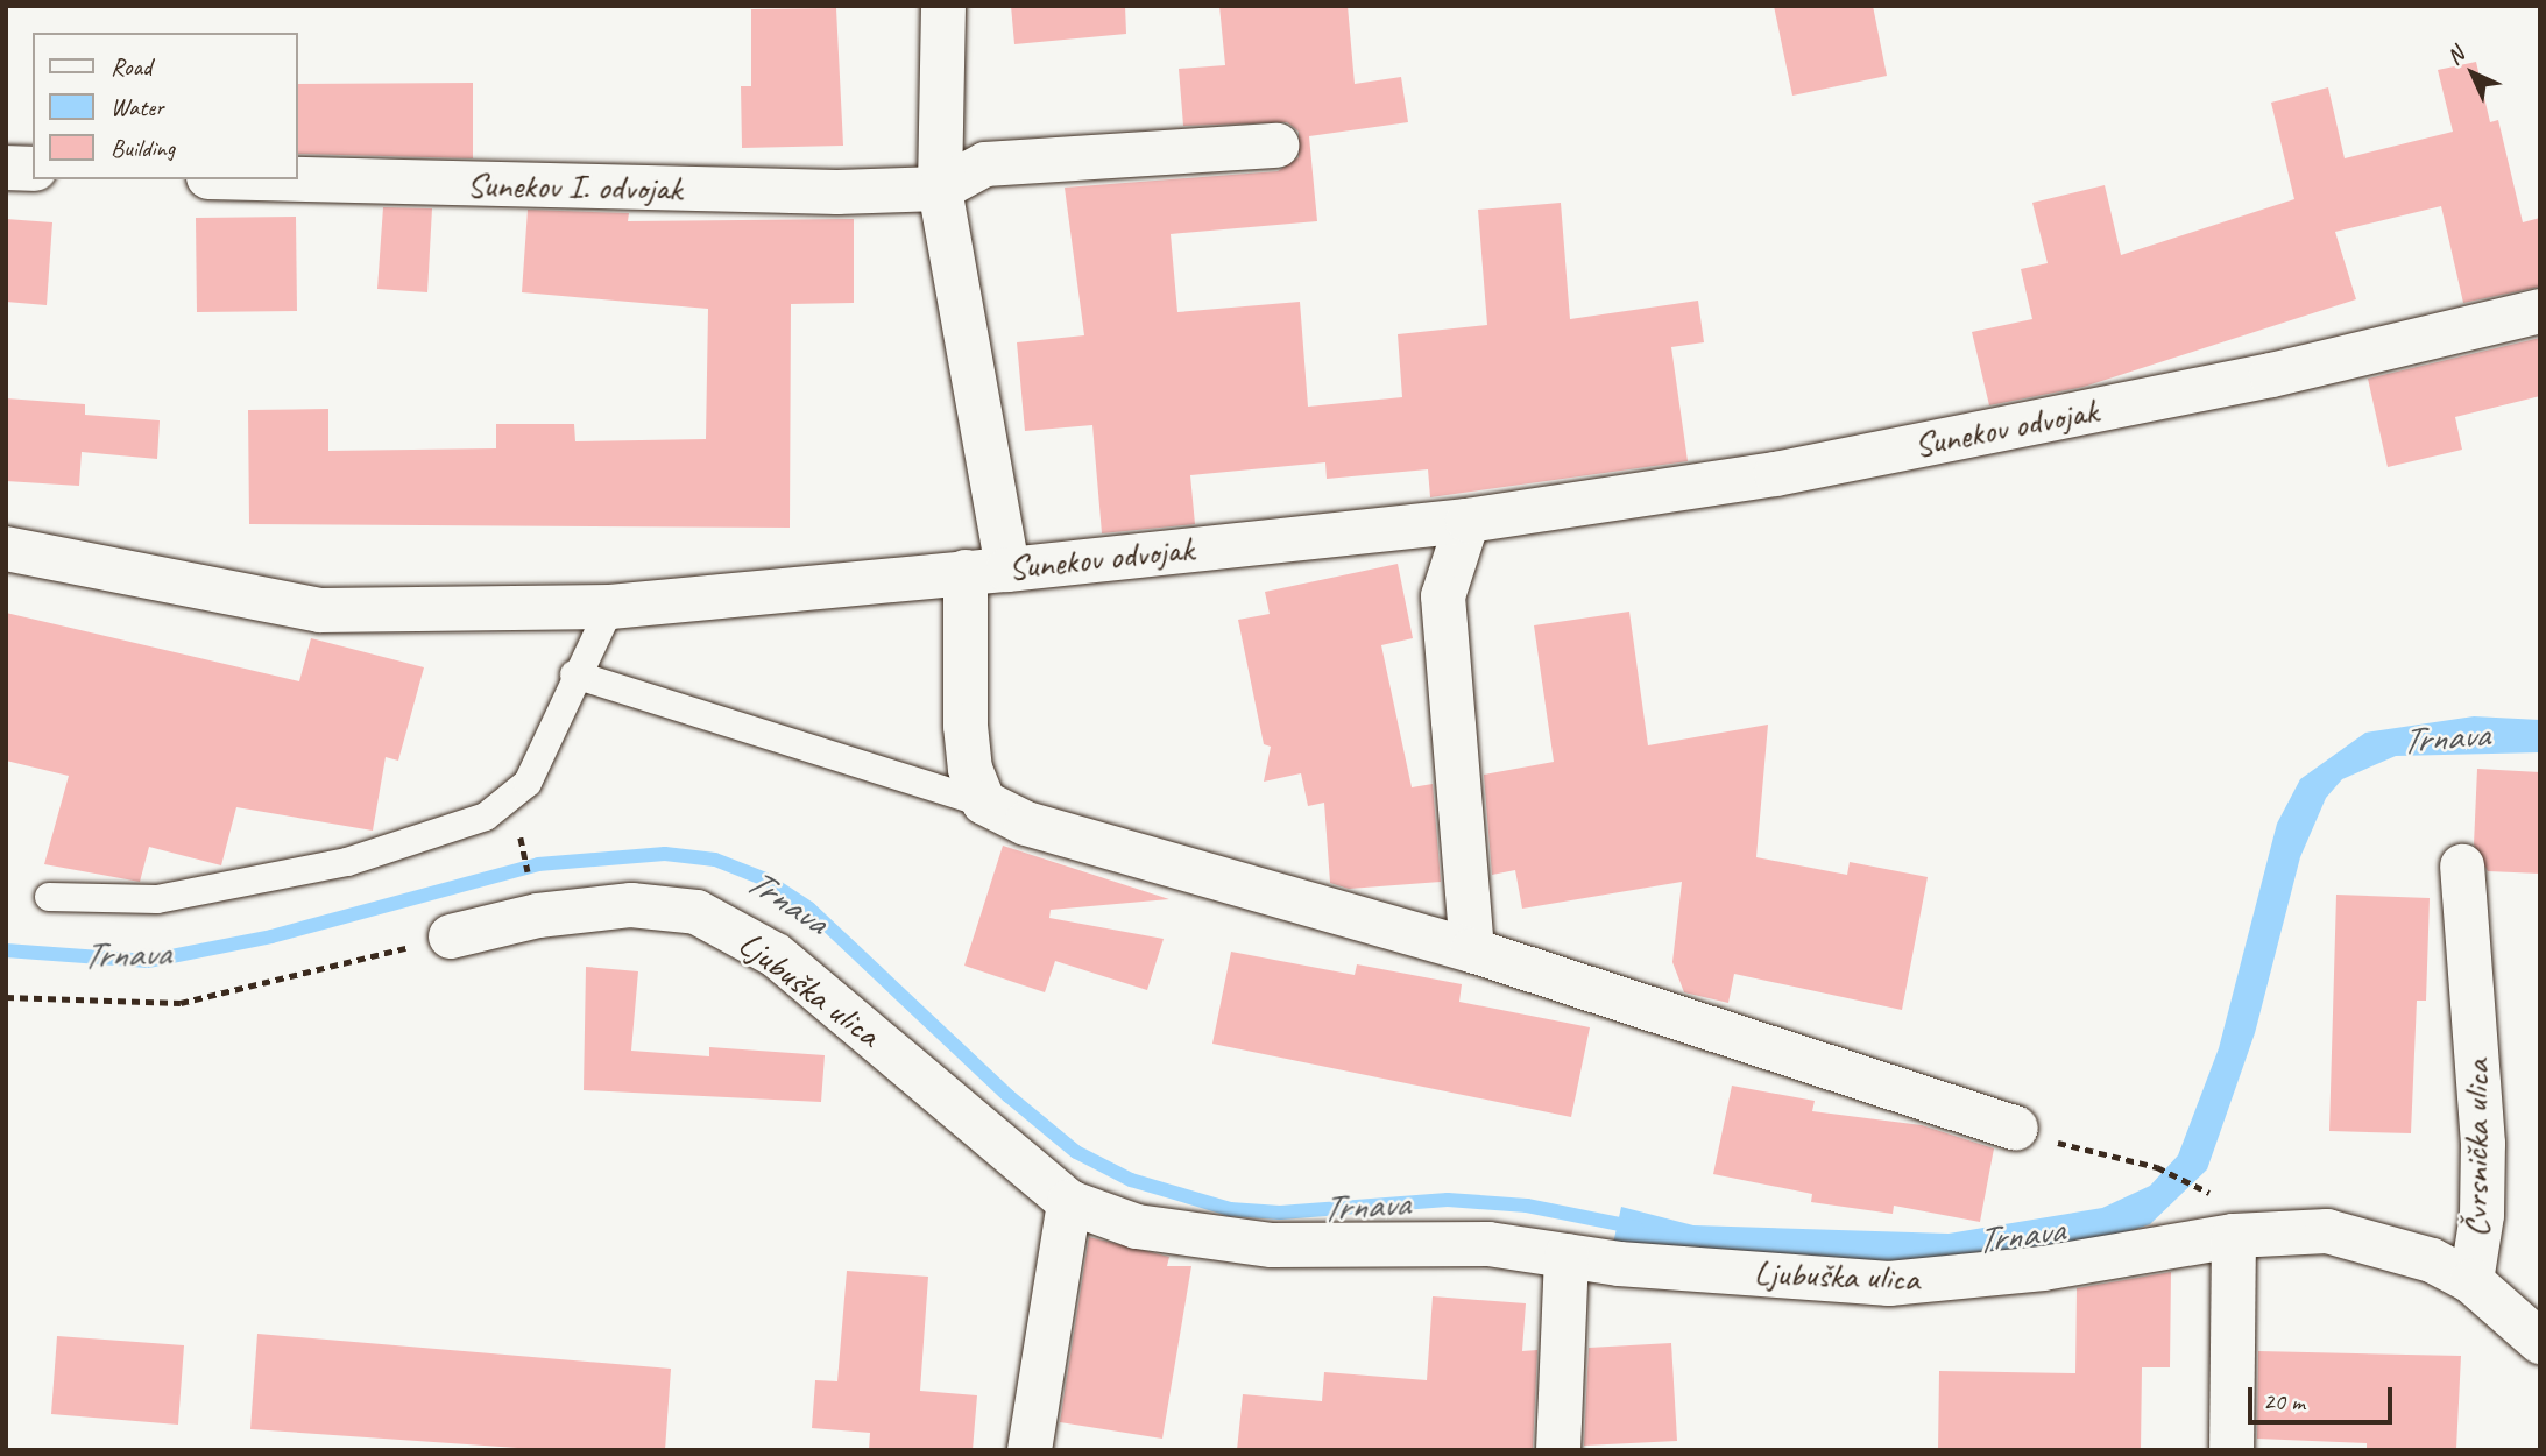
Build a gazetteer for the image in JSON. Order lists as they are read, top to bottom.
{
  "streets": {
    "street": [
      "Sunekov I. odvojak",
      "Sunekov odvojak",
      "Ljubuška ulica",
      "Čvrsnička ulica"
    ]
  },
  "crossings": [
    ["Ljubuška ulica", "Čvrsnička ulica"]
  ],
  "water": ["Trnava"],
  "legend": ["Road", "Water", "Building"],
  "scale_bar": "20 m",
  "north": "top left"
}
